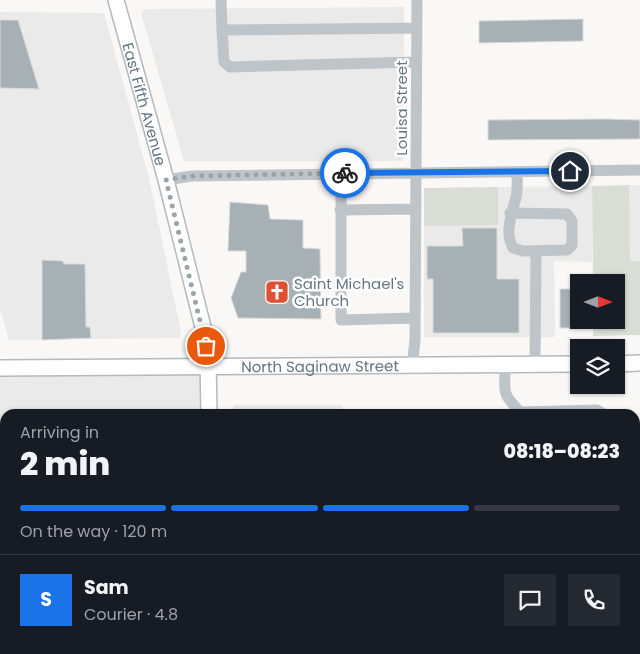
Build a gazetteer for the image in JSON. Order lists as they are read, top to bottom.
{
  "streets": {
    "main road": ["East Fifth Avenue", "North Saginaw Street"],
    "street": ["Louisa Street"]
  },
  "crossings": [
    ["East Fifth Avenue", "North Saginaw Street"],
    ["Louisa Street", "North Saginaw Street"]
  ],
  "places": {
    "church": ["Saint Michael's Church"]
  },
  "north": "right",
  "page": {
    "heading": ["2 min", "Arriving in", "08:18–08:23"],
    "panel": ["Sam", "Courier · 4.8"],
    "bar": "On the way · 120 m",
    "round": "S"
  }
}
